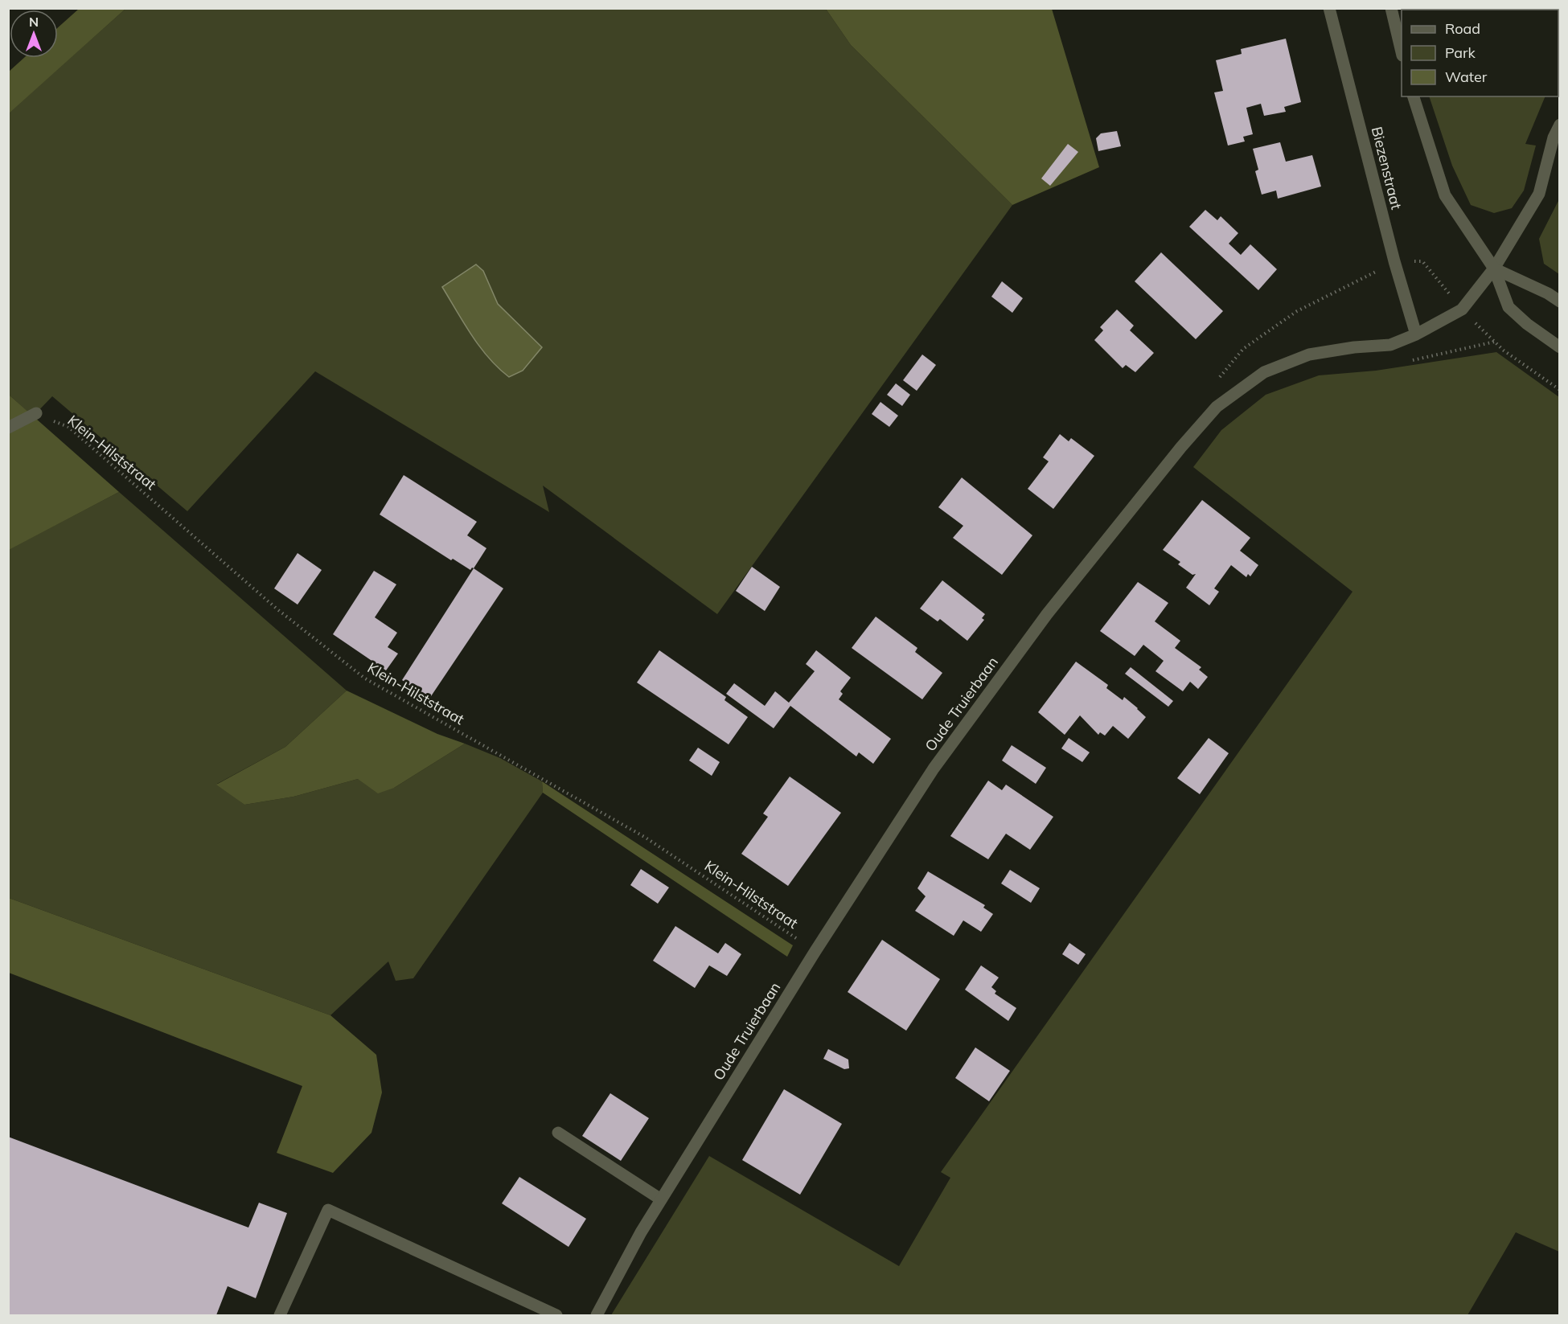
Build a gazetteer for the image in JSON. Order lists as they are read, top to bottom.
{
  "streets": {
    "street": ["Biezenstraat", "Oude Truierbaan"],
    "path": ["Klein-Hilststraat"]
  },
  "crossings": [
    ["Biezenstraat", "Oude Truierbaan"],
    ["Klein-Hilststraat", "Oude Truierbaan"]
  ],
  "legend": ["Road", "Park", "Water"],
  "north": "top"
}
